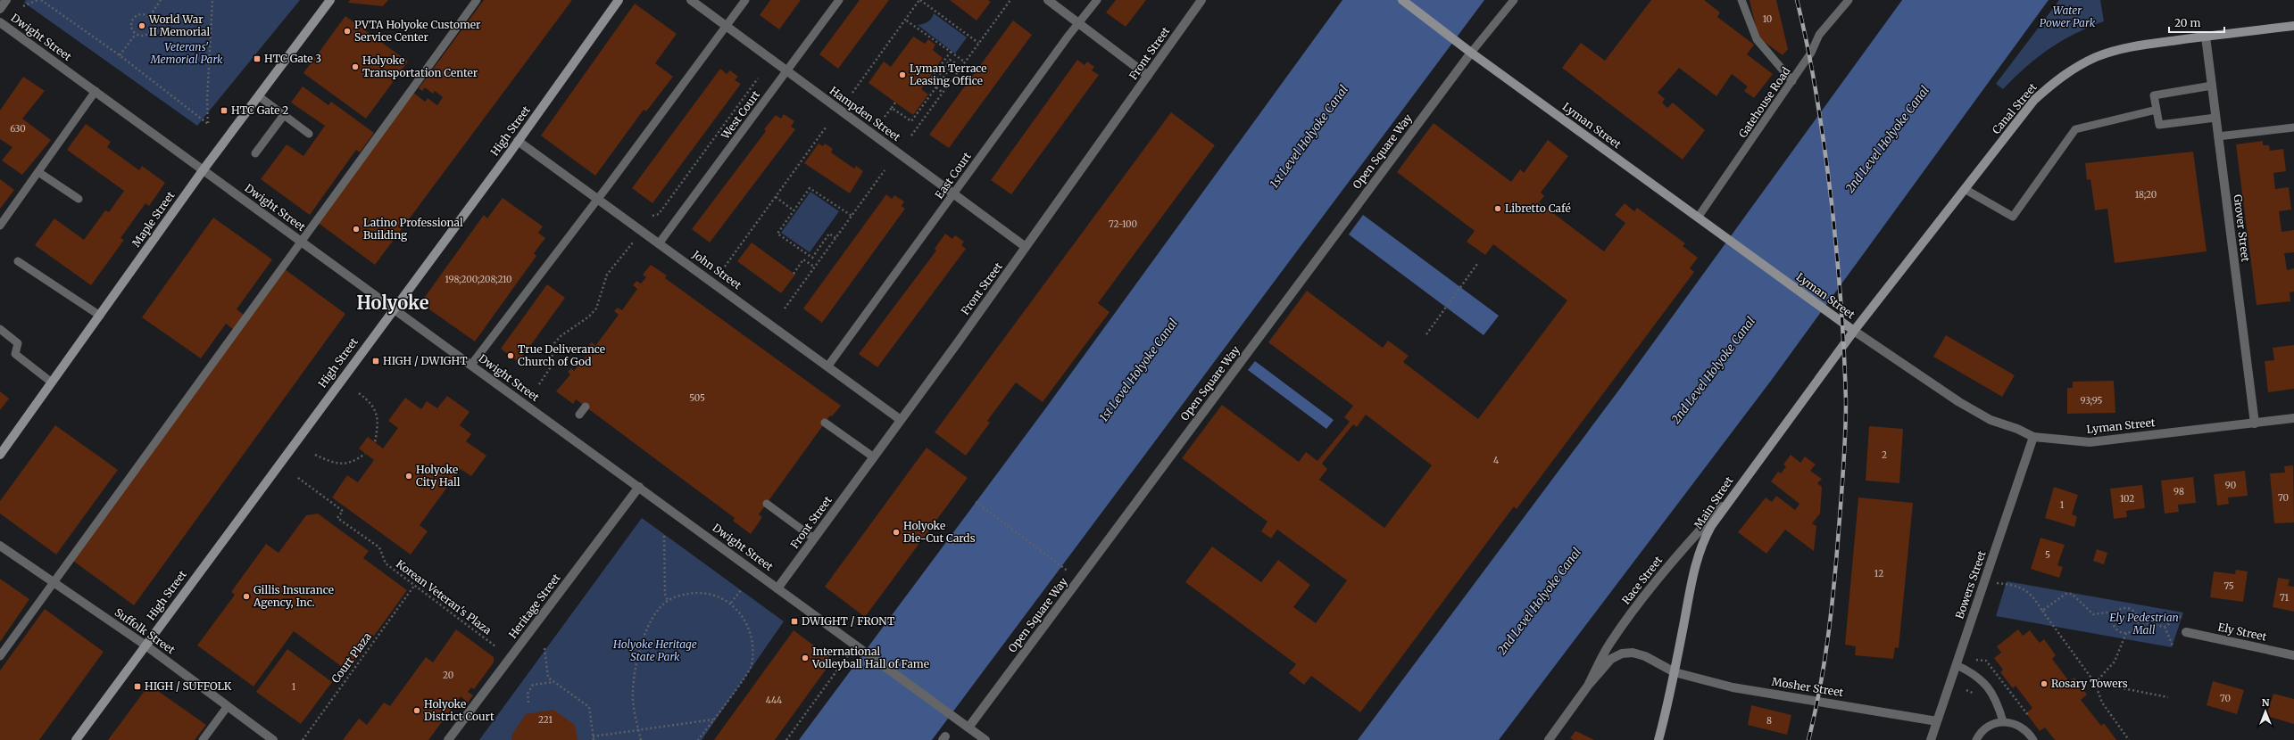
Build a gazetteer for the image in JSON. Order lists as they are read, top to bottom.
{
  "streets": {
    "main road": [
      "Canal Street",
      "Lyman Street",
      "High Street",
      "Maple Street",
      "Main Street"
    ],
    "street": [
      "Dwight Street",
      "Front Street",
      "Hampden Street",
      "Open Square Way",
      "Grover Street",
      "John Street",
      "Race Street",
      "Bowers Street",
      "Heritage Street",
      "Suffolk Street",
      "Ely Street",
      "Mosher Street"
    ],
    "lane": ["Gatehouse Road", "West Court", "East Court"],
    "path": ["Korean Veteran's Plaza", "Court Plaza"]
  },
  "crossings": [
    ["Dwight Street", "Front Street"],
    ["Dwight Street", "High Street"],
    ["Dwight Street", "Open Square Way"],
    ["Dwight Street", "Maple Street"],
    ["Dwight Street", "Heritage Street"],
    ["Front Street", "Hampden Street"],
    ["Front Street", "John Street"],
    ["Gatehouse Road", "Lyman Street"],
    ["Canal Street", "Lyman Street"],
    ["Canal Street", "Grover Street"],
    ["Canal Street", "Main Street"],
    ["Hampden Street", "West Court"],
    ["Hampden Street", "East Court"],
    ["West Court", "John Street"],
    ["Lyman Street", "Open Square Way"],
    ["Lyman Street", "Grover Street"],
    ["Lyman Street", "Main Street"],
    ["Lyman Street", "Bowers Street"],
    ["High Street", "John Street"],
    ["High Street", "Suffolk Street"],
    ["East Court", "John Street"],
    ["Main Street", "Race Street"],
    ["Main Street", "Mosher Street"],
    ["Race Street", "Mosher Street"],
    ["Bowers Street", "Mosher Street"],
    ["Korean Veteran's Plaza", "Court Plaza"]
  ],
  "districts": ["Holyoke"],
  "water": ["1st Level Holyoke Canal", "2nd Level Holyoke Canal"],
  "parks": [
    "Water Power Park",
    "Veterans' Memorial Park",
    "Ely Pedestrian Mall",
    "Holyoke Heritage State Park"
  ],
  "places": {
    "other": [
      "World War II Memorial",
      "PVTA Holyoke Customer Service Center",
      "Holyoke Transportation Center",
      "Lyman Terrace Leasing Office",
      "Libretto Café",
      "Latino Professional Building",
      "True Deliverance Church of God",
      "Holyoke City Hall",
      "Holyoke Die-Cut Cards",
      "Gillis Insurance Agency, Inc.",
      "International Volleyball Hall of Fame",
      "Rosary Towers",
      "Holyoke District Court"
    ],
    "transit": [
      "HTC Gate 3",
      "HTC Gate 2",
      "HIGH / DWIGHT",
      "DWIGHT / FRONT",
      "HIGH / SUFFOLK"
    ]
  },
  "house_numbers": [
    "10",
    "630",
    "18;20",
    "72-100",
    "198;200;208;210",
    "505",
    "93;95",
    "2",
    "4",
    "90",
    "98",
    "70",
    "102",
    "1",
    "5",
    "12",
    "75",
    "71",
    "20",
    "1",
    "70",
    "444",
    "221",
    "8"
  ],
  "scale_bar": "20 m",
  "north": "top"
}
